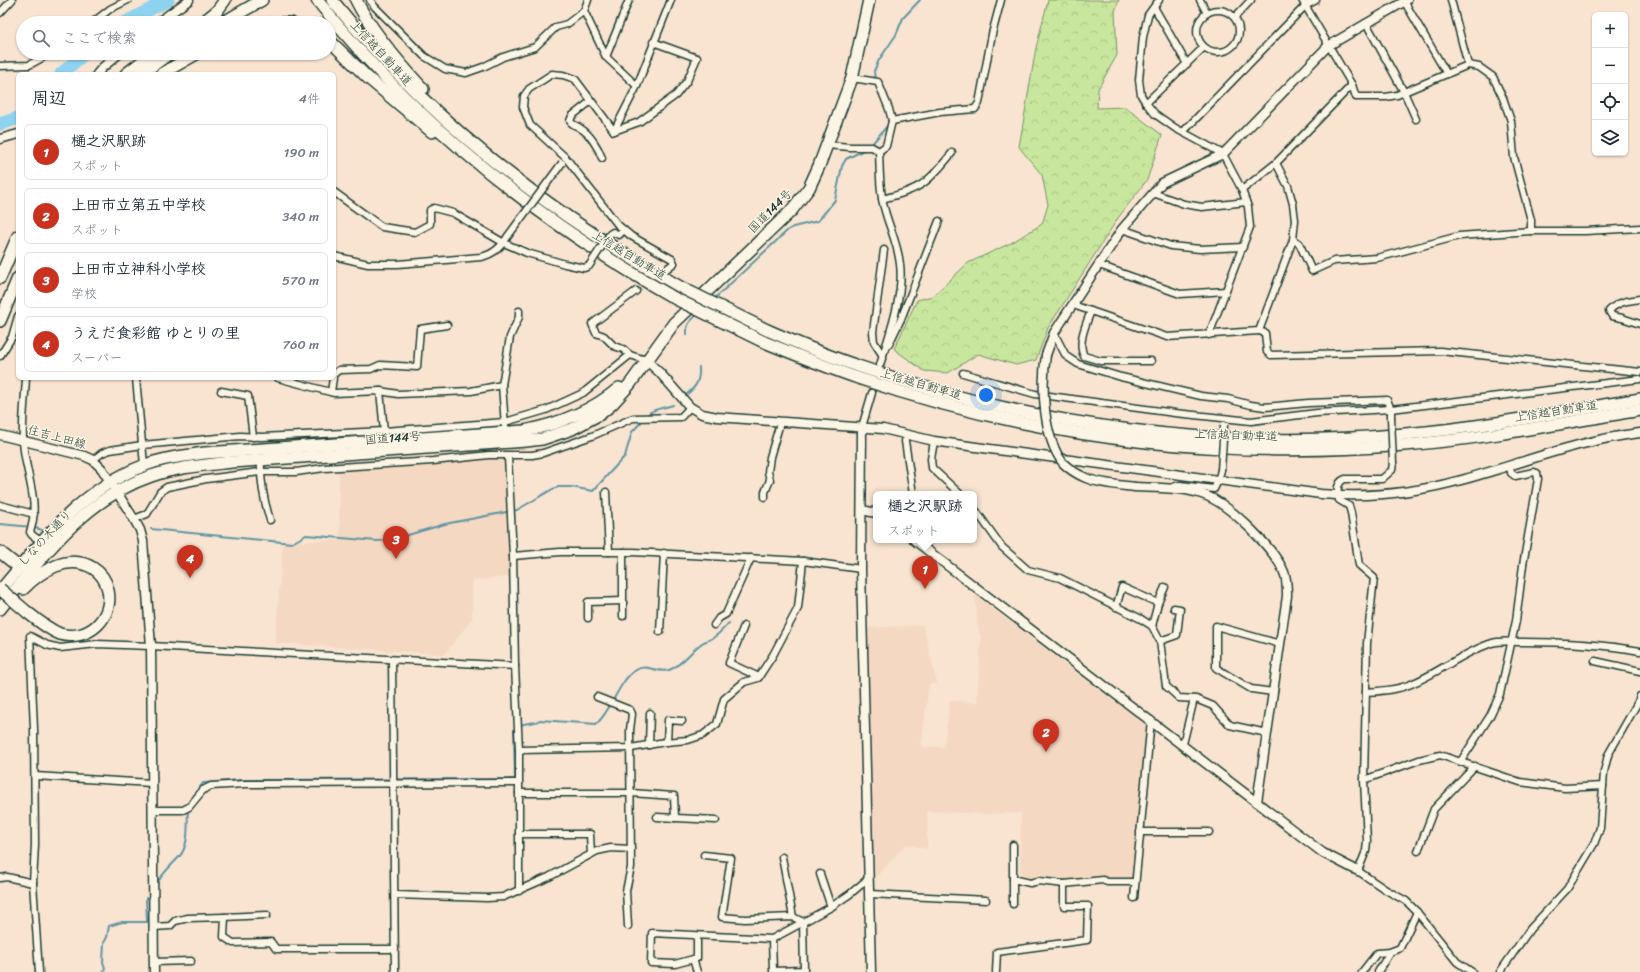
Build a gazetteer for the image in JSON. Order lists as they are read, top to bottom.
{
  "streets": {
    "highway": ["上信越自動車道", "国道144号", "しなの木通り"],
    "street": ["住吉上田線"]
  },
  "crossings": [
    ["国道144号", "住吉上田線"],
    ["国道144号", "しなの木通り"],
    ["住吉上田線", "しなの木通り"]
  ],
  "page": {
    "map_buttons": ["+", "−"],
    "search": "ここで検索",
    "heading": ["周辺", "4件"],
    "list": [
      {
        "mark": "1",
        "name": "樋之沢駅跡",
        "note": "スポット",
        "value": "190 m"
      },
      {
        "mark": "2",
        "name": "上田市立第五中学校",
        "note": "スポット",
        "value": "340 m"
      },
      {
        "mark": "3",
        "name": "上田市立神科小学校",
        "note": "学校",
        "value": "570 m"
      },
      {
        "mark": "4",
        "name": "うえだ食彩館 ゆとりの里",
        "note": "スーパー",
        "value": "760 m"
      }
    ],
    "popup": ["樋之沢駅跡", "スポット"],
    "pins": [
      "3",
      "4",
      "1",
      "2"
    ]
  }
}
